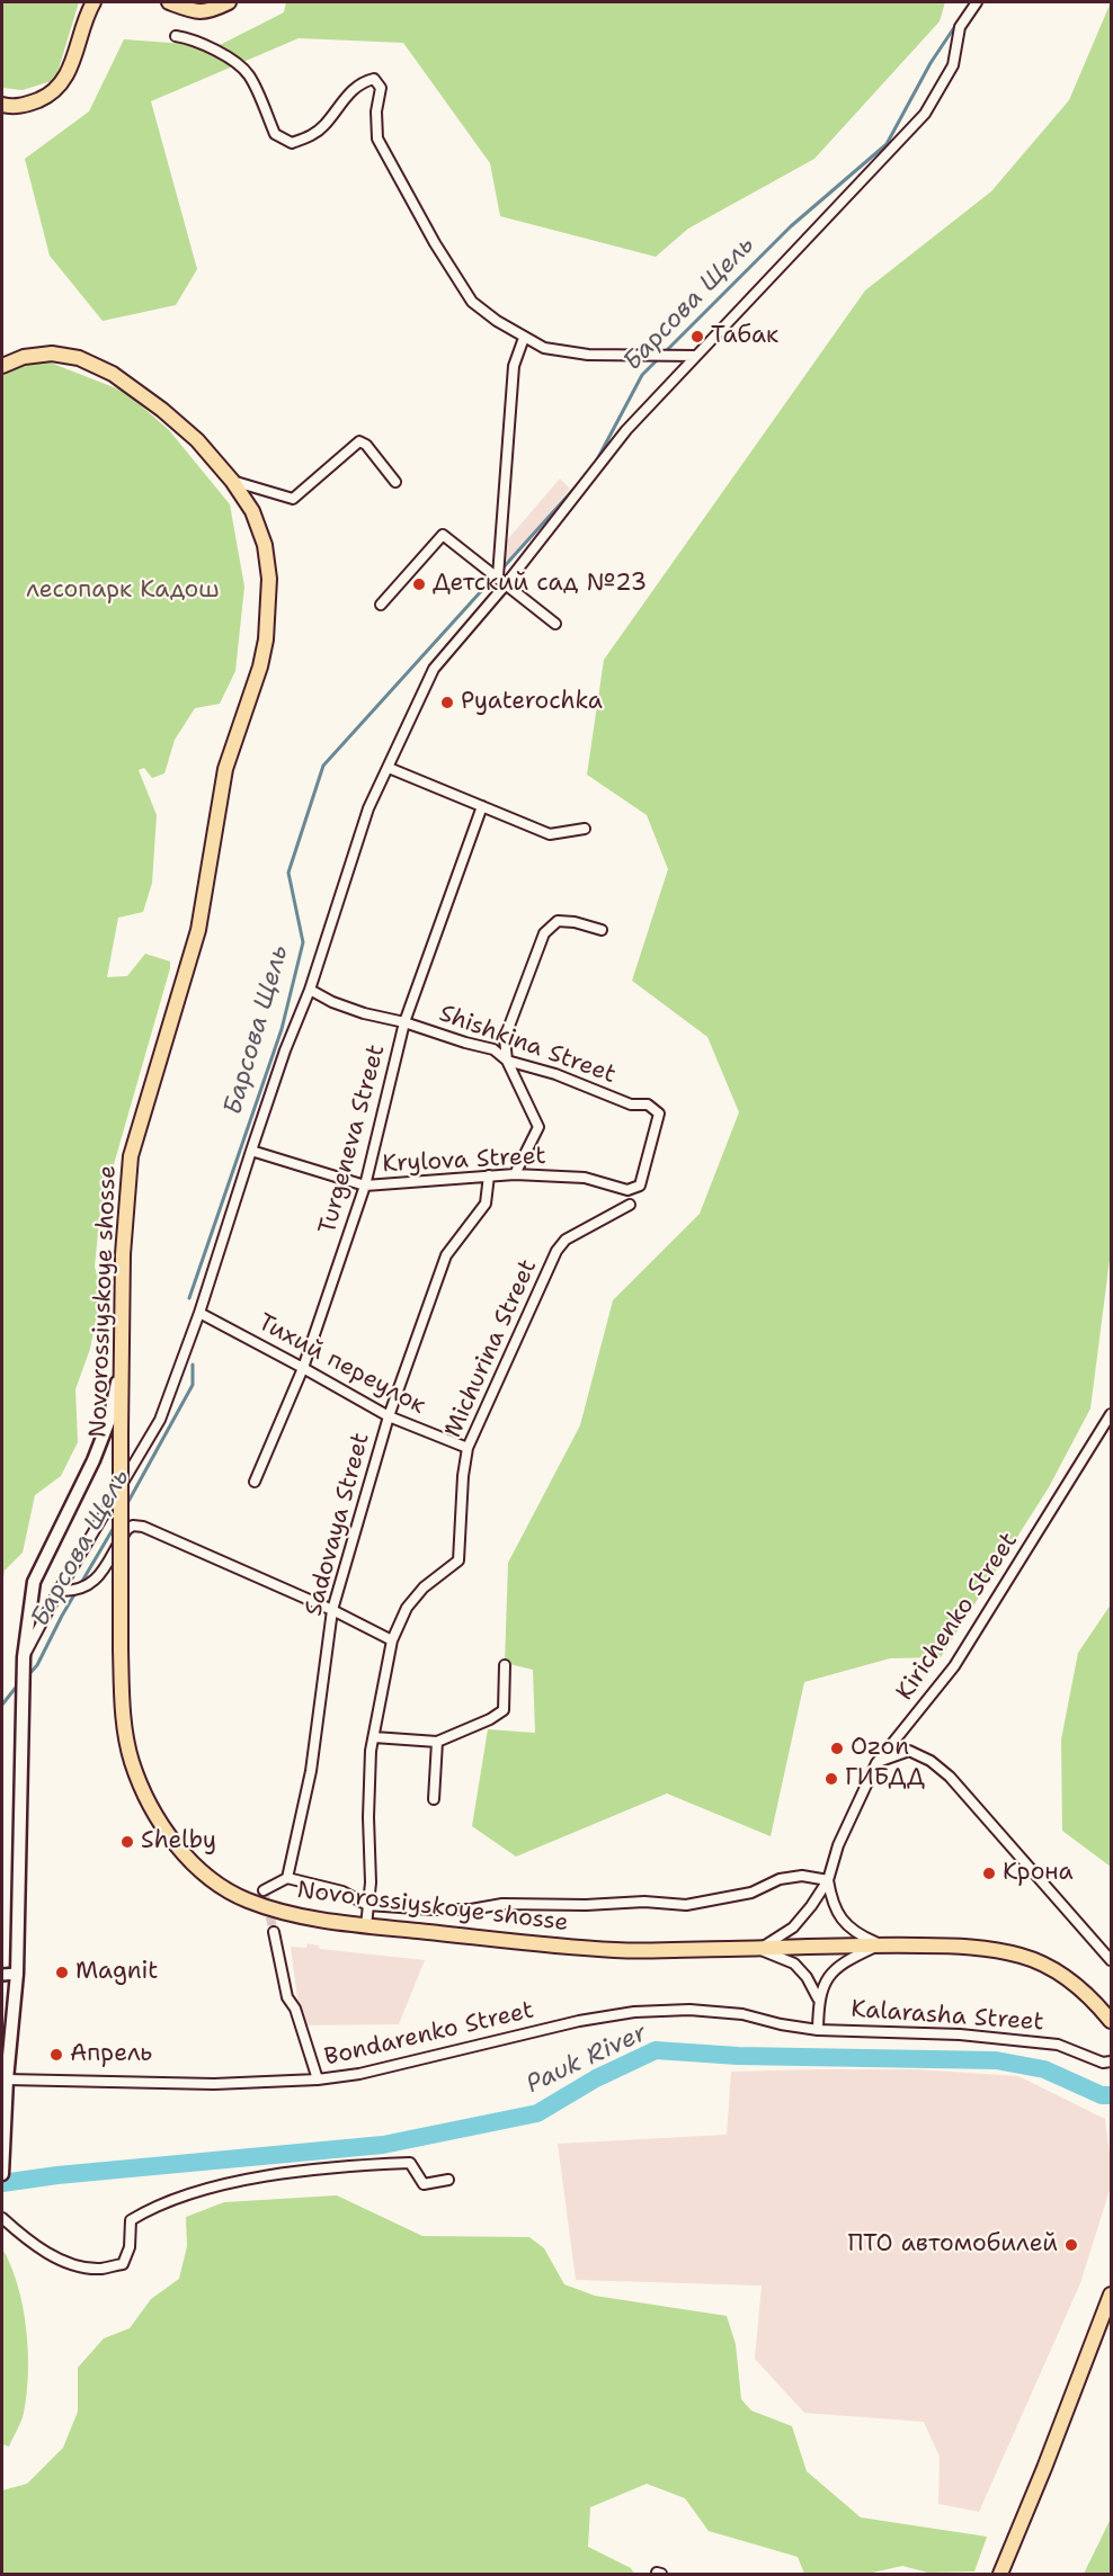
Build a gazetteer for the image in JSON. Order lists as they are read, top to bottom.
{
  "streets": {
    "highway": ["Novorossiyskoye shosse"],
    "street": [
      "Shishkina Street",
      "Turgeneva Street",
      "Krylova Street",
      "Michurina Street",
      "Тихий переулок",
      "Sadovaya Street",
      "Kirichenko Street",
      "Kalarasha Street",
      "Bondarenko Street"
    ]
  },
  "crossings": [
    ["Shishkina Street", "Turgeneva Street"],
    ["Shishkina Street", "Krylova Street"],
    ["Turgeneva Street", "Krylova Street"],
    ["Turgeneva Street", "Тихий переулок"],
    ["Krylova Street", "Sadovaya Street"],
    ["Novorossiyskoye shosse", "Michurina Street"],
    ["Michurina Street", "Тихий переулок"],
    ["Тихий переулок", "Sadovaya Street"],
    ["Kalarasha Street", "Bondarenko Street"]
  ],
  "water": ["Барсова Щель", "Pauk River"],
  "parks": ["лесопарк Кадош"],
  "places": [
    "Табак",
    "Детский сад №23",
    "Pyaterochka",
    "Ozon",
    "ГИБДД",
    "Shelby",
    "Крона",
    "Magnit",
    "Апрель",
    "ПТО автомобилей"
  ]
}
